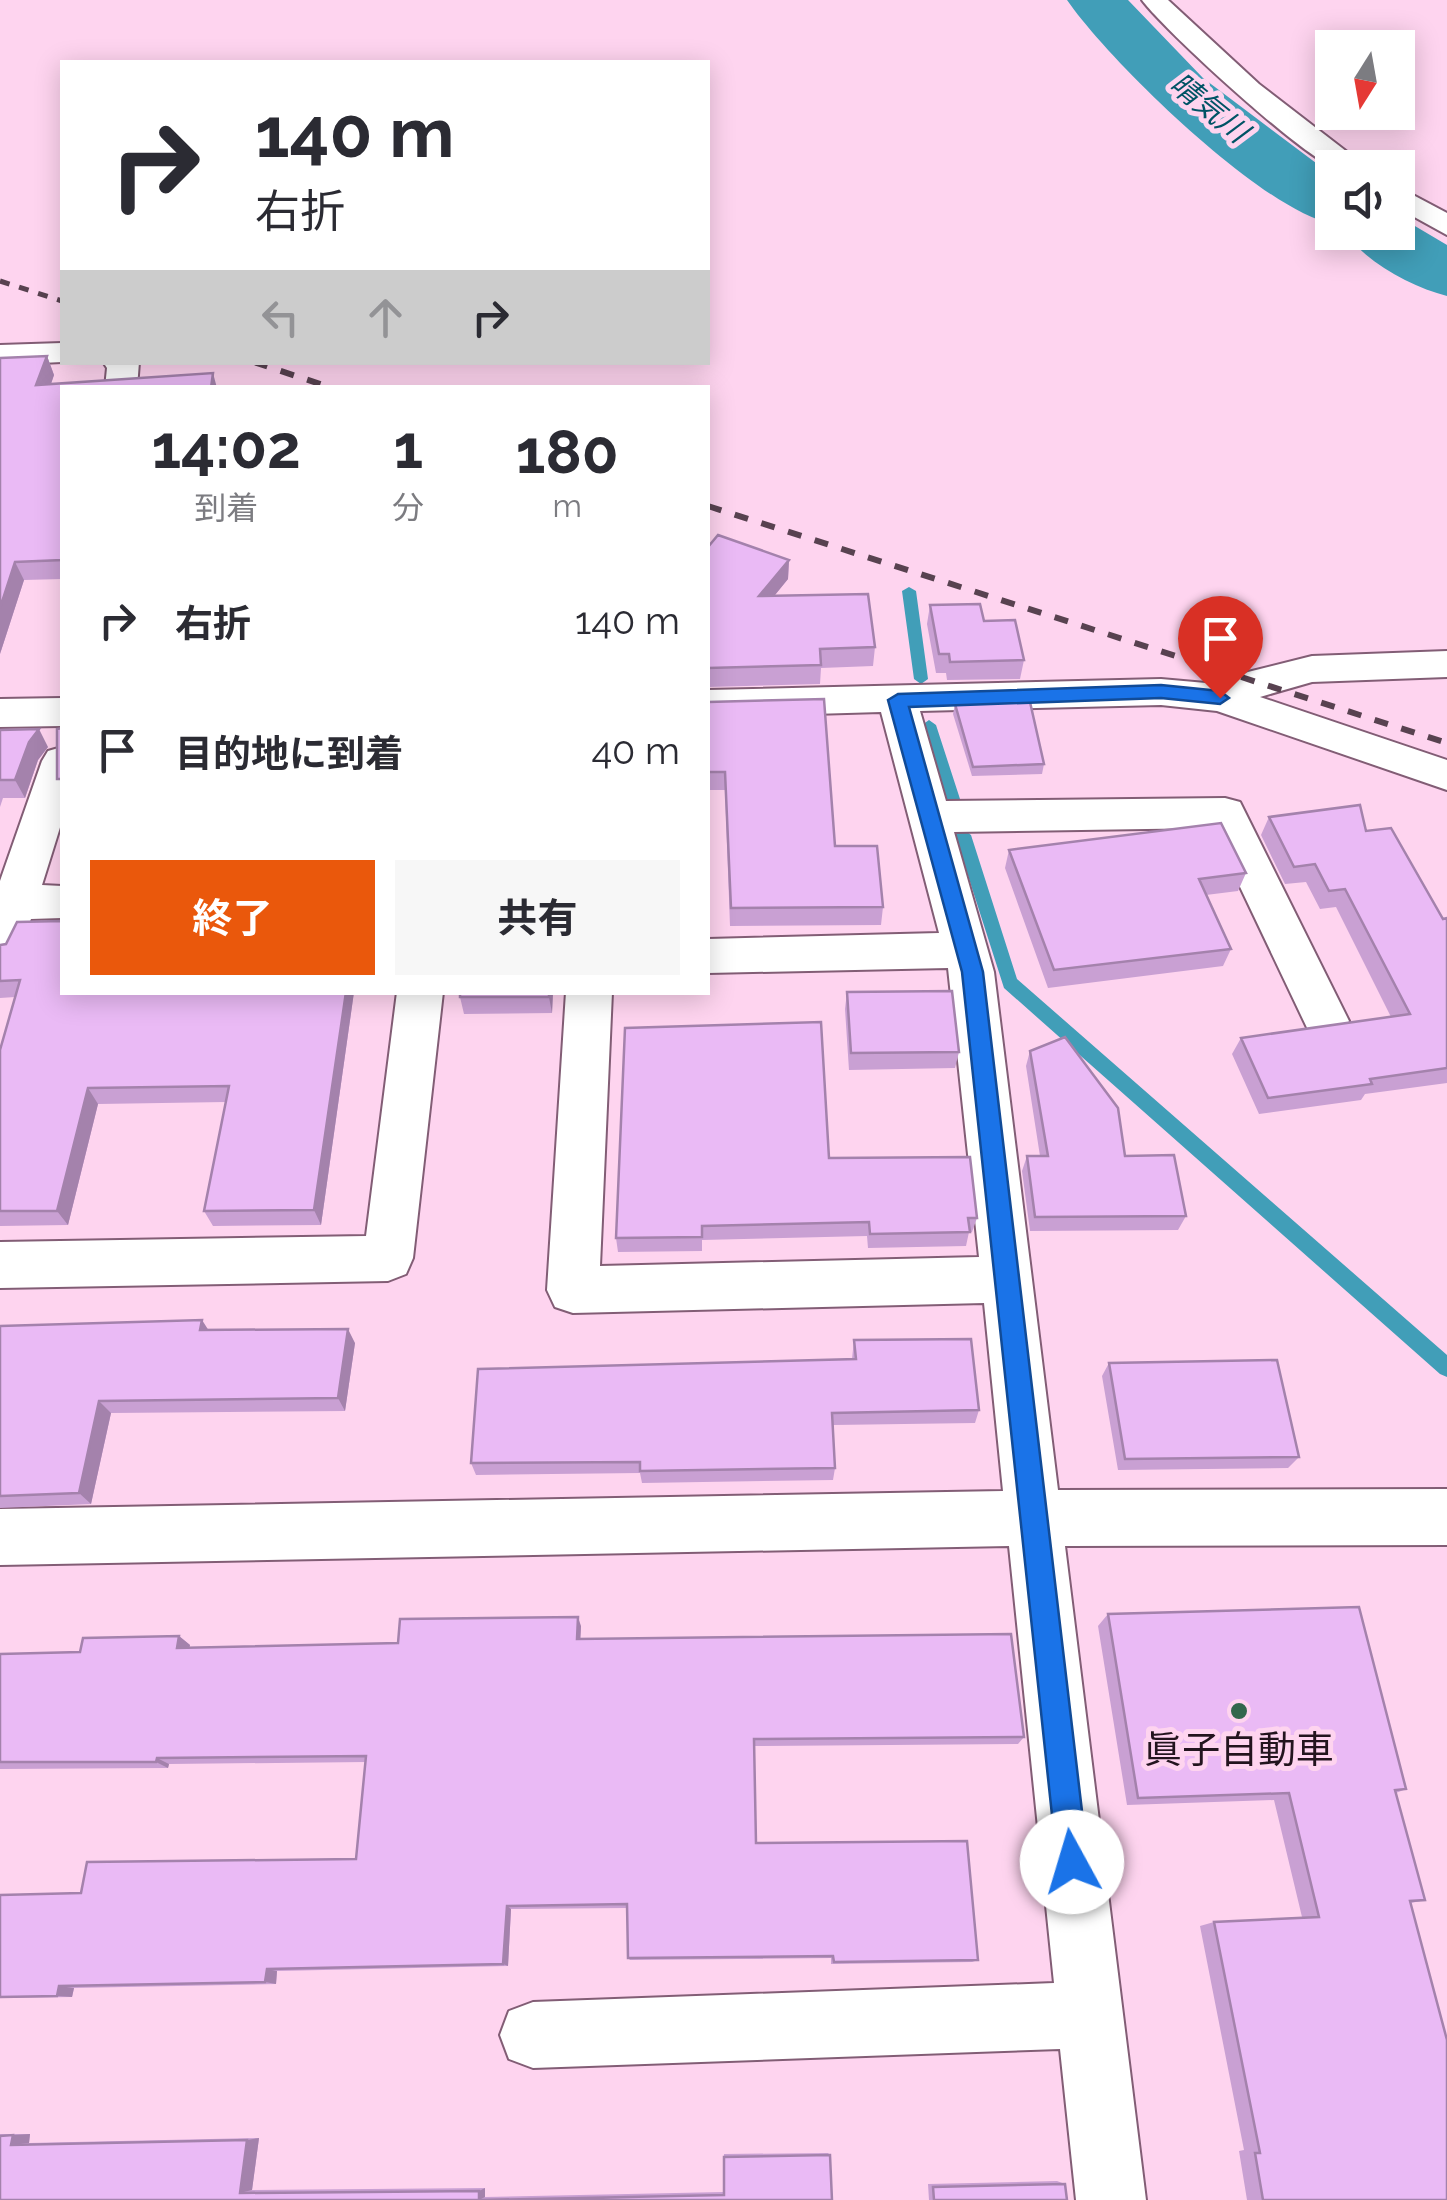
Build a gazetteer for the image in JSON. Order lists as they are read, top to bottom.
{
  "water": ["晴気川"],
  "places": ["眞子自動車"],
  "north": "bottom",
  "page": {
    "turn": ["140 m", "右折"],
    "eta": [
      "14:02",
      "到着",
      "1",
      "分",
      "180",
      "m"
    ],
    "list": [
      {
        "name": "右折",
        "value": "140 m"
      },
      {
        "name": "目的地に到着",
        "value": "40 m"
      }
    ],
    "buttons": ["終了", "共有"]
  }
}
